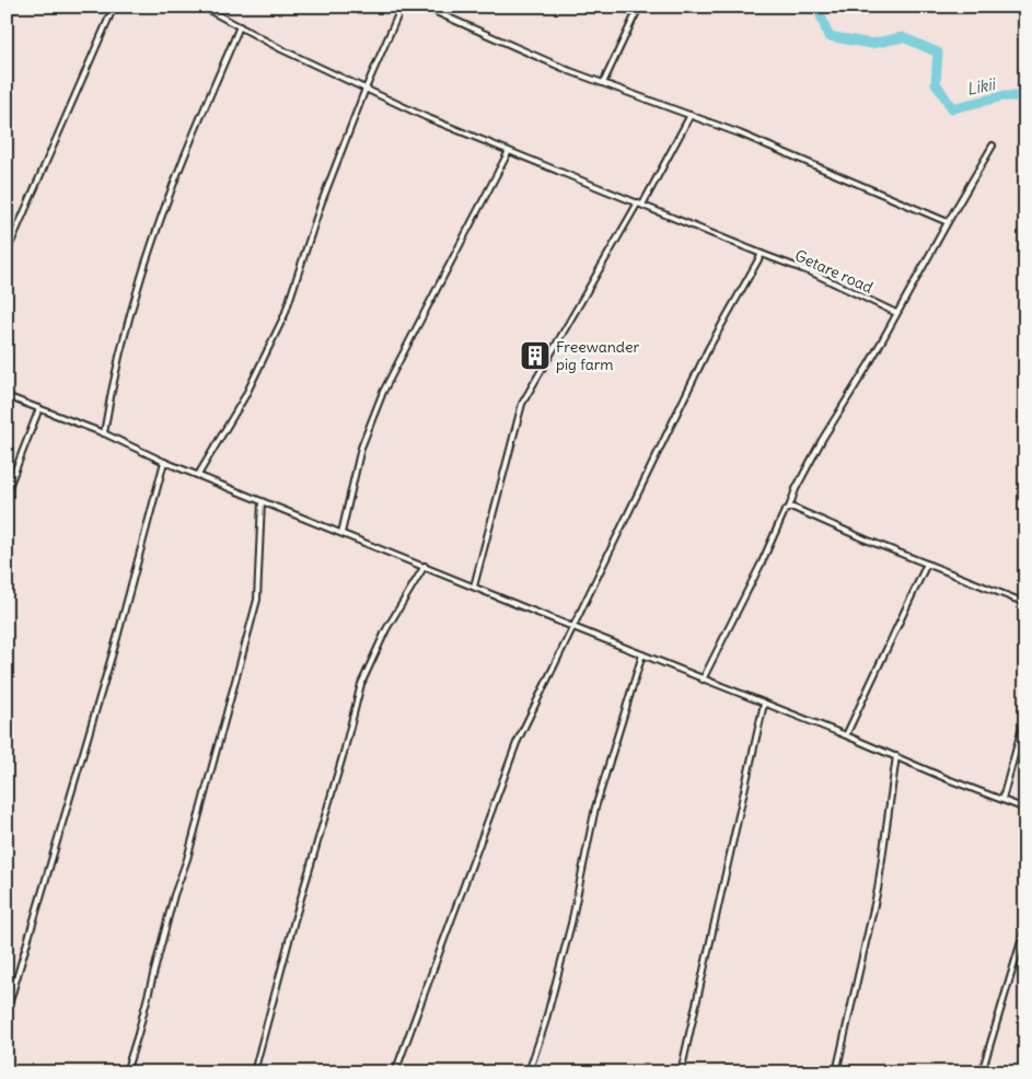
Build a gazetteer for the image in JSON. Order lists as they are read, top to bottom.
{
  "streets": {
    "street": ["Getare road"]
  },
  "water": ["Likii"],
  "places": {
    "building": ["Freewander pig farm"]
  }
}
